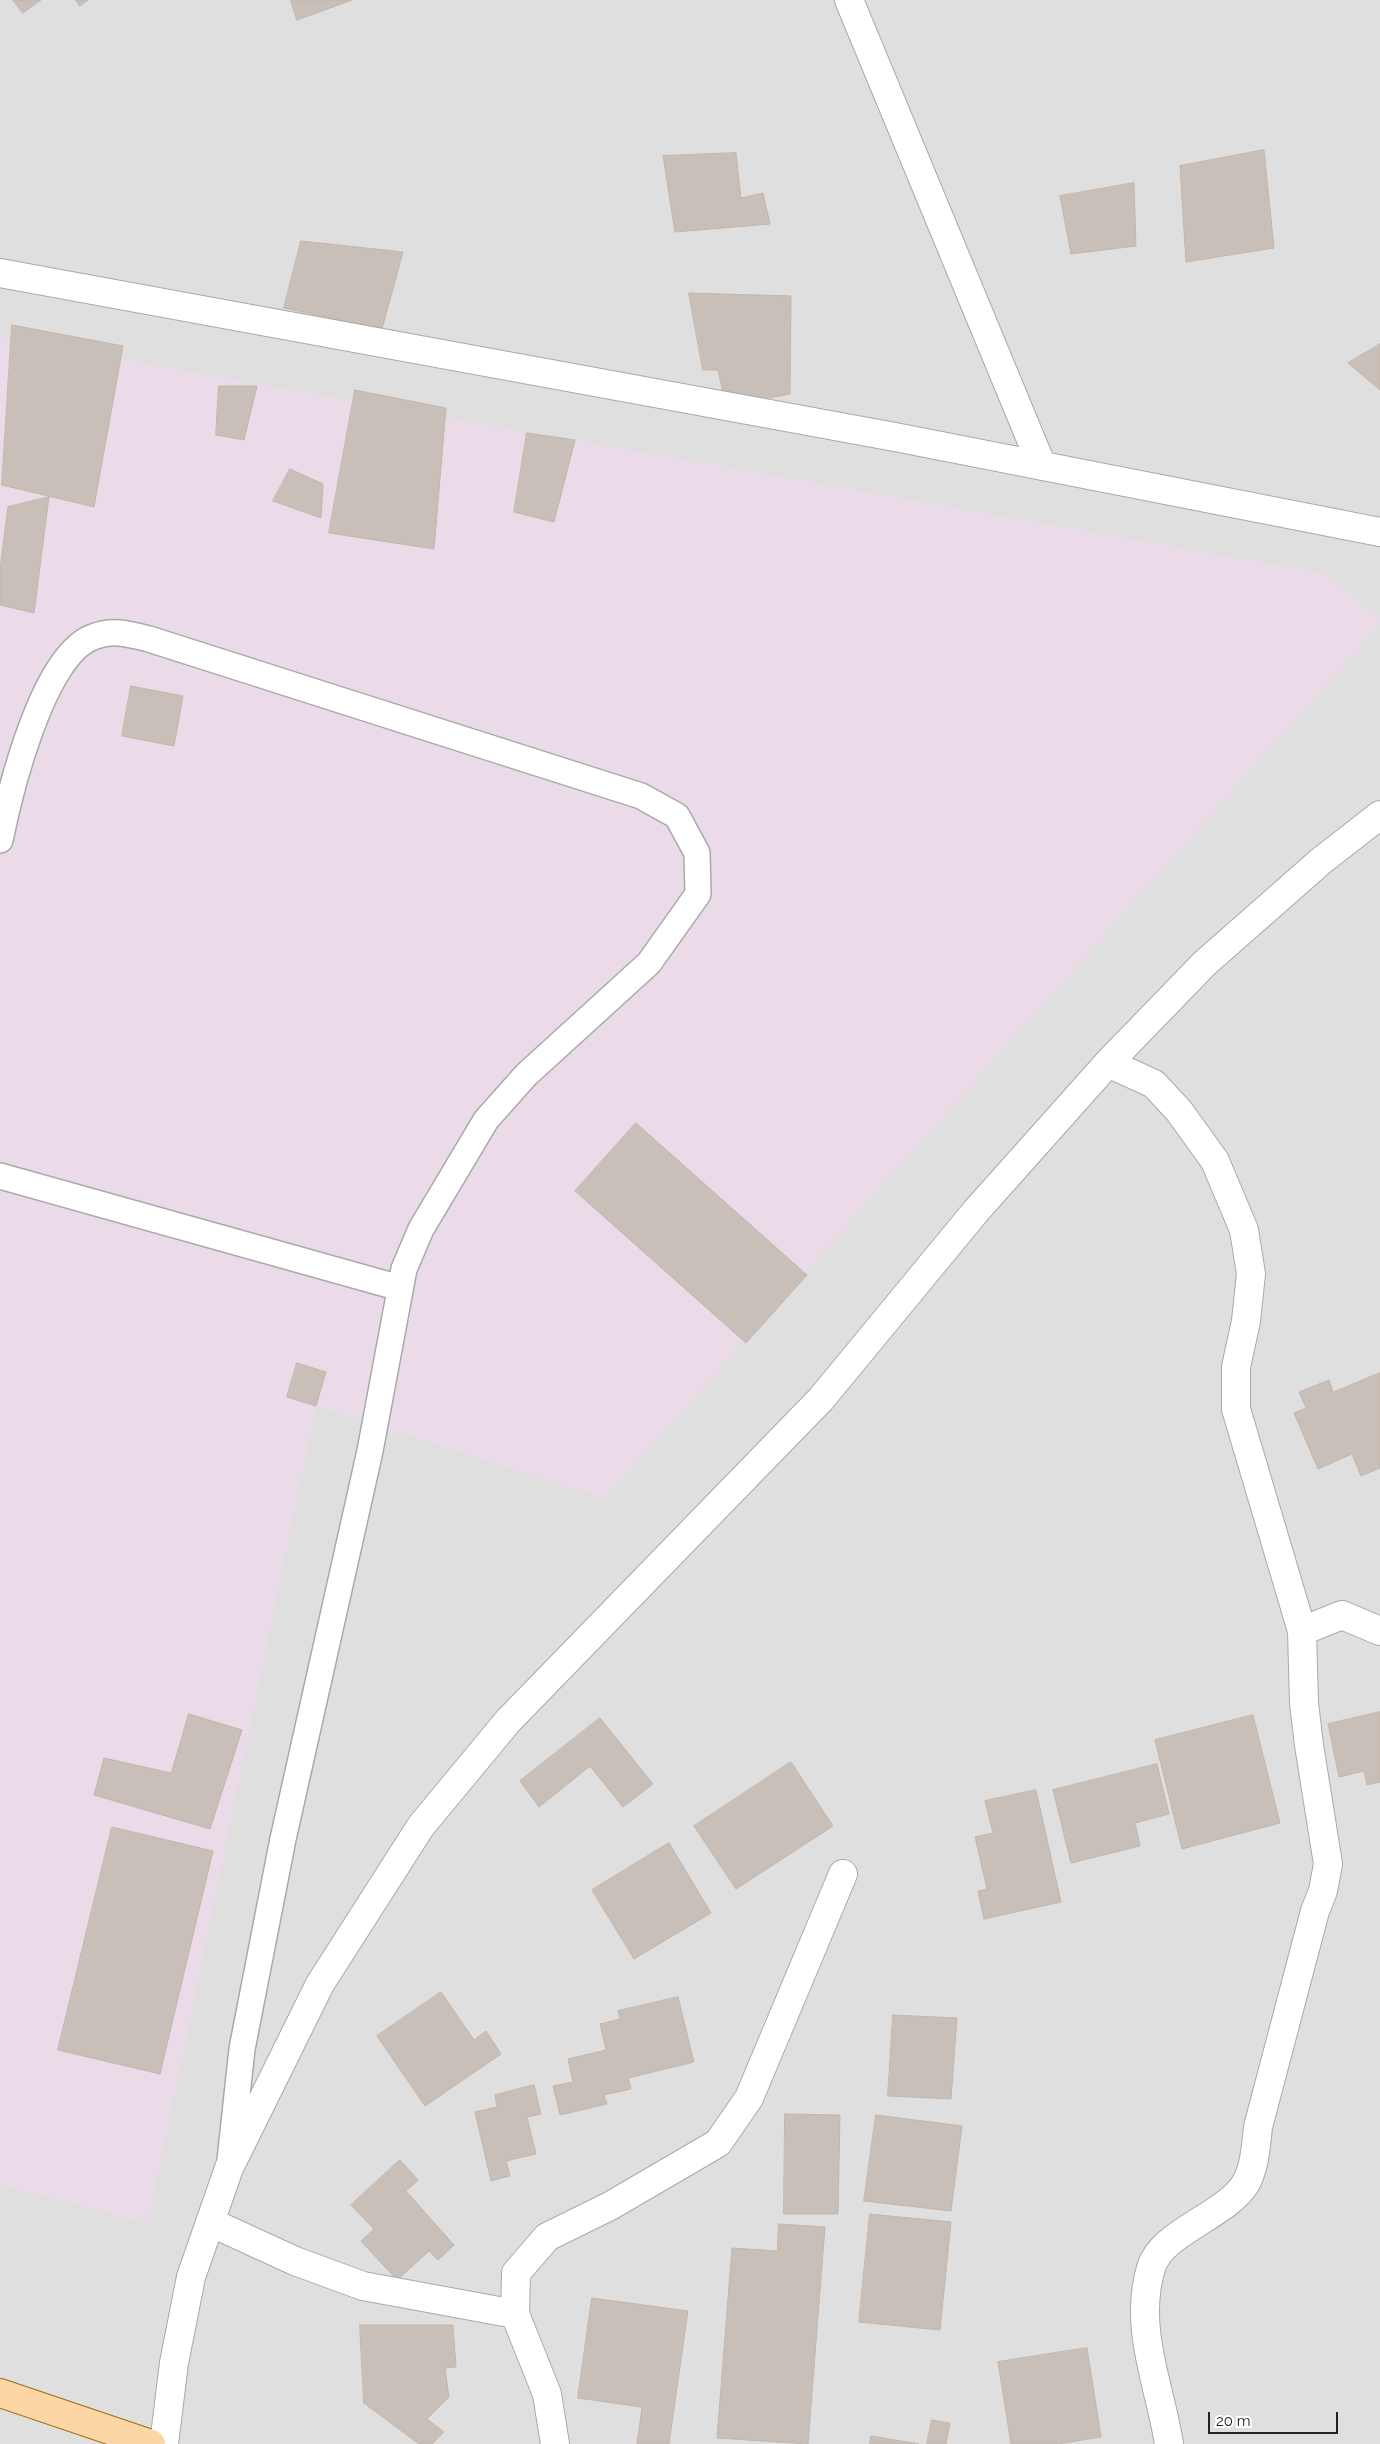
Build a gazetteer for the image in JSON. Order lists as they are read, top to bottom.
{
  "scale_bar": "20 m"
}
